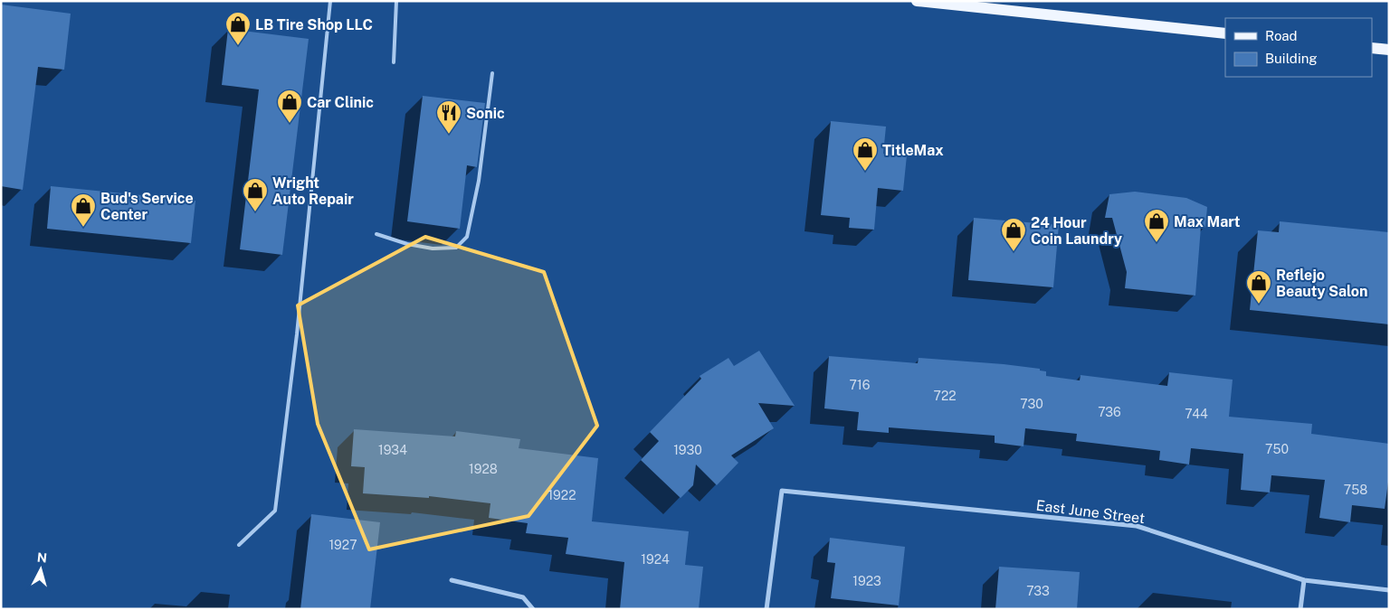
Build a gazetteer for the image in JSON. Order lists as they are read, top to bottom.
{
  "streets": {
    "street": ["East June Street"]
  },
  "places": {
    "shop": [
      "LB Tire Shop LLC",
      "Car Clinic",
      "TitleMax",
      "Wright Auto Repair",
      "Bud's Service Center",
      "Max Mart",
      "24 Hour Coin Laundry",
      "Reflejo Beauty Salon"
    ],
    "restaurant": ["Sonic"]
  },
  "house_numbers": [
    "716",
    "722",
    "730",
    "736",
    "744",
    "750",
    "1934",
    "1930",
    "1928",
    "758",
    "1922",
    "1927",
    "1924",
    "1923",
    "733"
  ],
  "legend": ["Road", "Building"],
  "north": "top"
}
